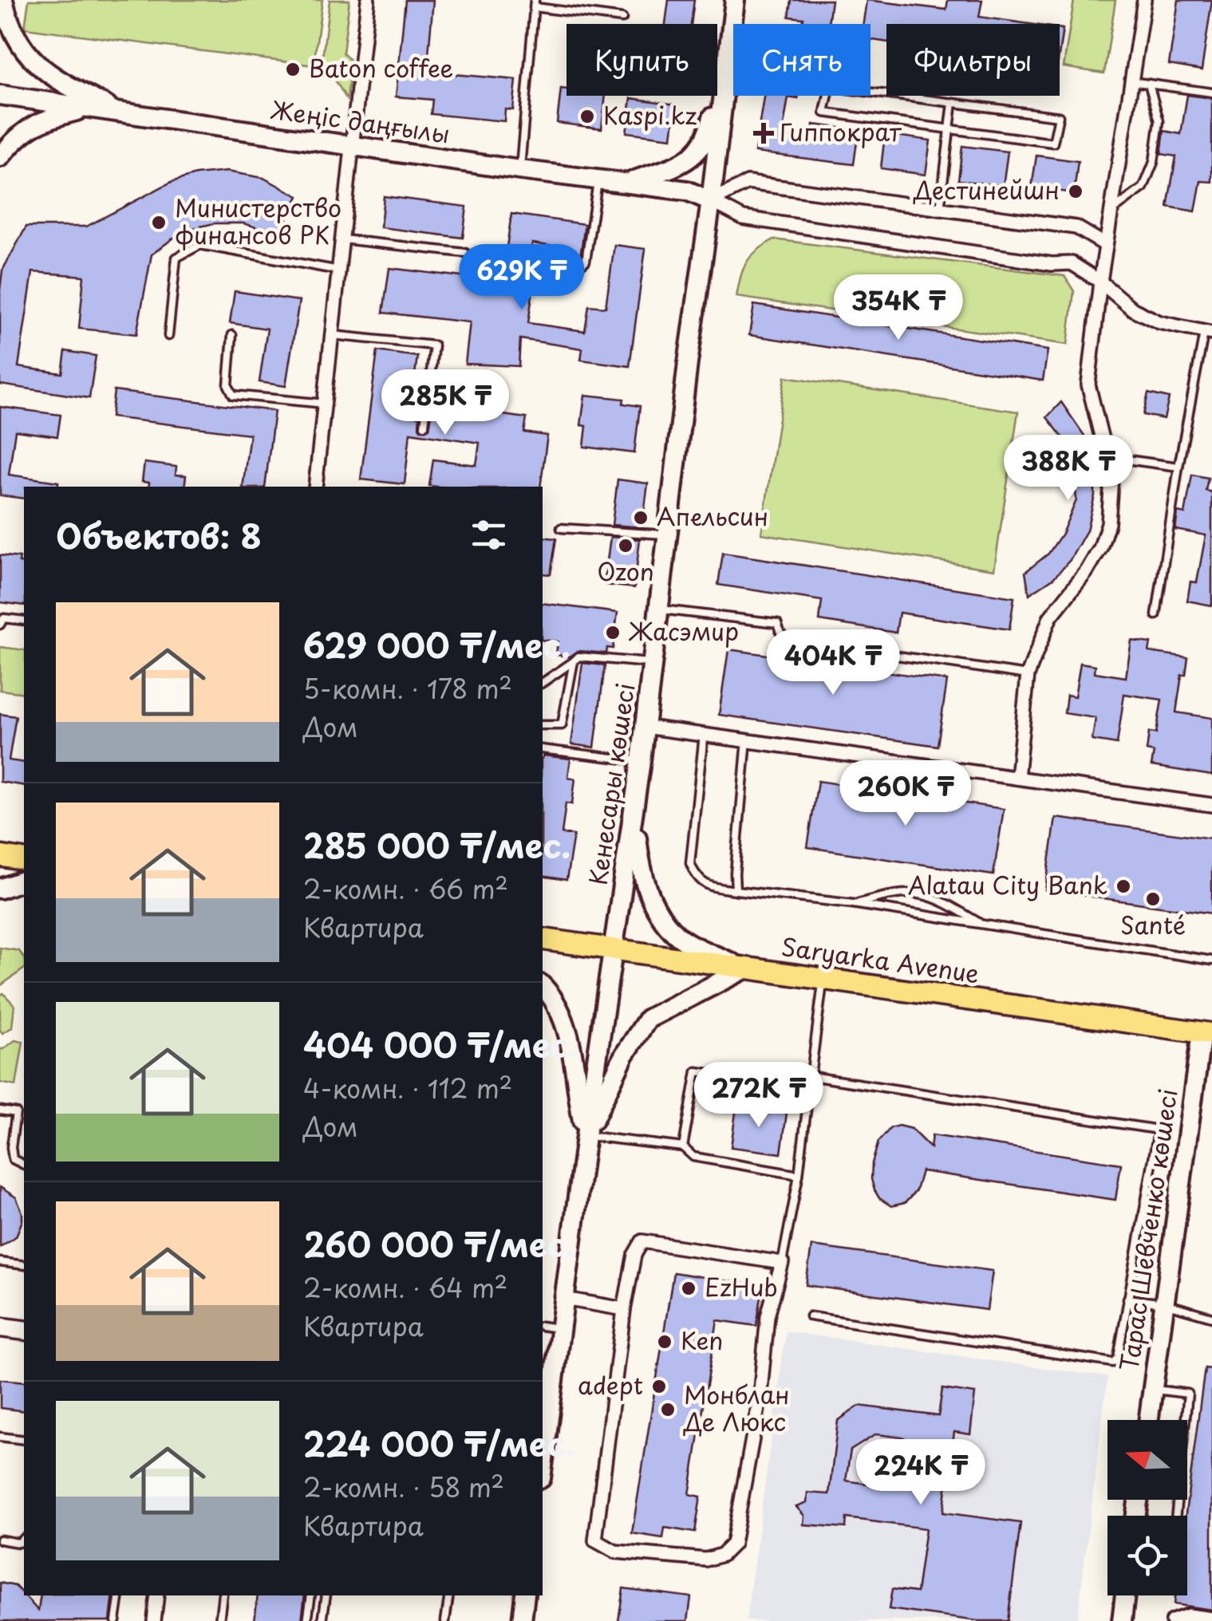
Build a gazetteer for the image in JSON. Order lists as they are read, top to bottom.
{
  "streets": {
    "main road": [
      "Жеңіс даңғылы",
      "Кенесары көшесі",
      "Saryarka Avenue",
      "Тарас Шевченко көшесі"
    ]
  },
  "crossings": [
    ["Жеңіс даңғылы", "Кенесары көшесі"],
    ["Кенесары көшесі", "Saryarka Avenue"],
    ["Saryarka Avenue", "Тарас Шевченко көшесі"]
  ],
  "places": {
    "other": [
      "Baton coffee",
      "Kaspi.kz",
      "Дестинейшн",
      "Министерство финансов РК",
      "Апельсин",
      "Ozon",
      "Жасэмир",
      "Alatau City Bank",
      "Santé",
      "EzHub",
      "Ken",
      "adept",
      "Монблан Де Люкс"
    ],
    "health": ["Гиппократ"]
  },
  "north": "left",
  "page": {
    "chip": ["Купить", "Снять", "Фильтры"],
    "price": [
      "629K ₸",
      "354K ₸",
      "285K ₸",
      "388K ₸",
      "404K ₸",
      "260K ₸",
      "272K ₸",
      "224K ₸"
    ],
    "heading": "Объектов: 8",
    "list": [
      {
        "name": "629 000 ₸/мес.",
        "note": "5-комн. · 178 m² · Дом"
      },
      {
        "name": "285 000 ₸/мес.",
        "note": "2-комн. · 66 m² · Квартира"
      },
      {
        "name": "404 000 ₸/мес.",
        "note": "4-комн. · 112 m² · Дом"
      },
      {
        "name": "260 000 ₸/мес.",
        "note": "2-комн. · 64 m² · Квартира"
      },
      {
        "name": "224 000 ₸/мес.",
        "note": "2-комн. · 58 m² · Квартира"
      }
    ]
  }
}
